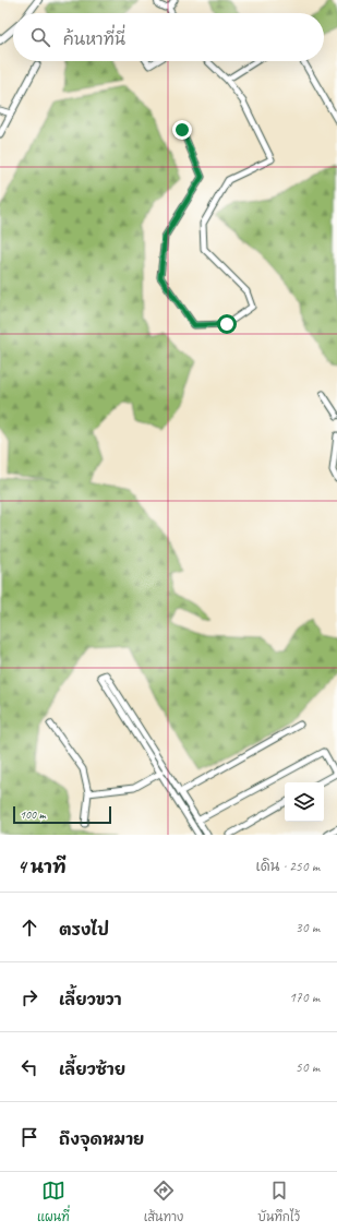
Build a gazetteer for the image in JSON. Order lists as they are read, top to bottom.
{
  "scale_bar": "100 m",
  "page": {
    "search": "ค้นหาที่นี่",
    "scale": "100 m",
    "heading": ["4 นาที", "เดิน · 250 m"],
    "list": [
      ["ตรงไป", "30 m"],
      ["เลี้ยวขวา", "170 m"],
      ["เลี้ยวซ้าย", "50 m"],
      "ถึงจุดหมาย"
    ],
    "nav": ["แผนที่", "เส้นทาง", "บันทึกไว้"]
  }
}
